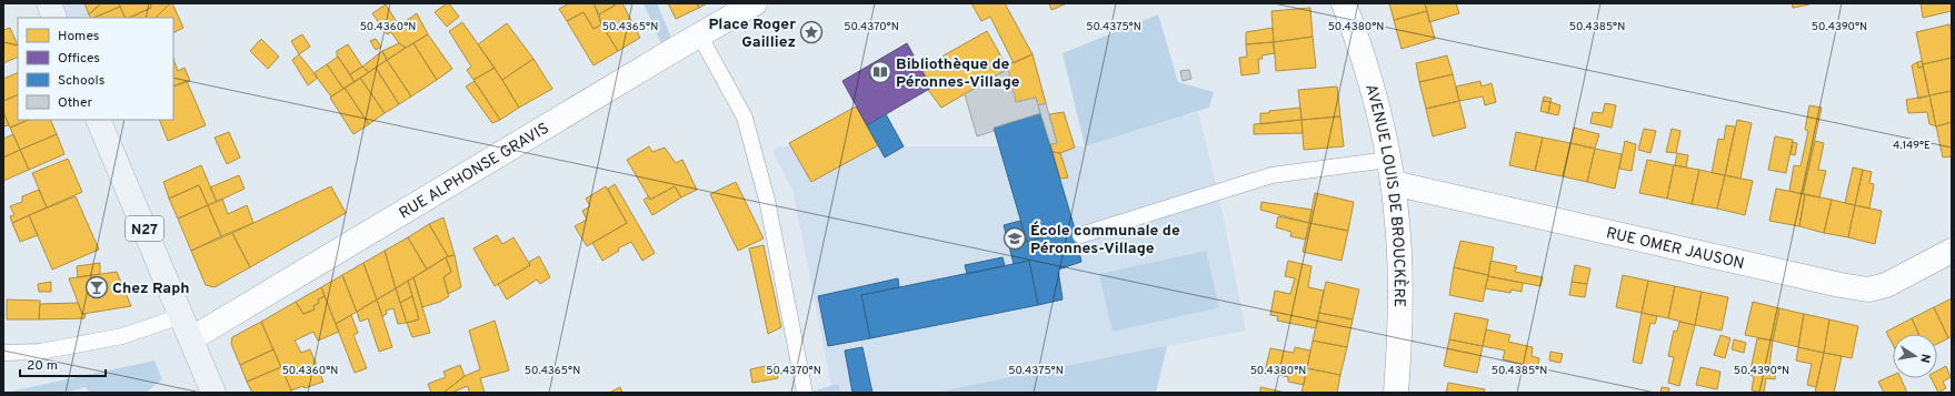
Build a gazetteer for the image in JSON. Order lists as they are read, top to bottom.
{
  "streets": {
    "main road": ["N27"],
    "street": ["RUE ALPHONSE GRAVIS", "AVENUE LOUIS DE BROUCKÈRE", "RUE OMER JAUSON"]
  },
  "crossings": [
    ["RUE ALPHONSE GRAVIS", "N27"],
    ["AVENUE LOUIS DE BROUCKÈRE", "RUE OMER JAUSON"]
  ],
  "places": {
    "place": ["Place Roger Gailliez"],
    "library": ["Bibliothèque de Péronnes-Village"],
    "school or university": ["École communale de Péronnes-Village"],
    "bar": ["Chez Raph"]
  },
  "legend": [
    "Homes",
    "Offices",
    "Schools",
    "Other"
  ],
  "scale_bar": "20 m",
  "north": "right",
  "coordinates": [
    "50.4360°N",
    "50.4365°N",
    "50.4370°N",
    "50.4375°N",
    "50.4380°N",
    "50.4385°N",
    "50.4390°N",
    "4.149°E"
  ]
}
